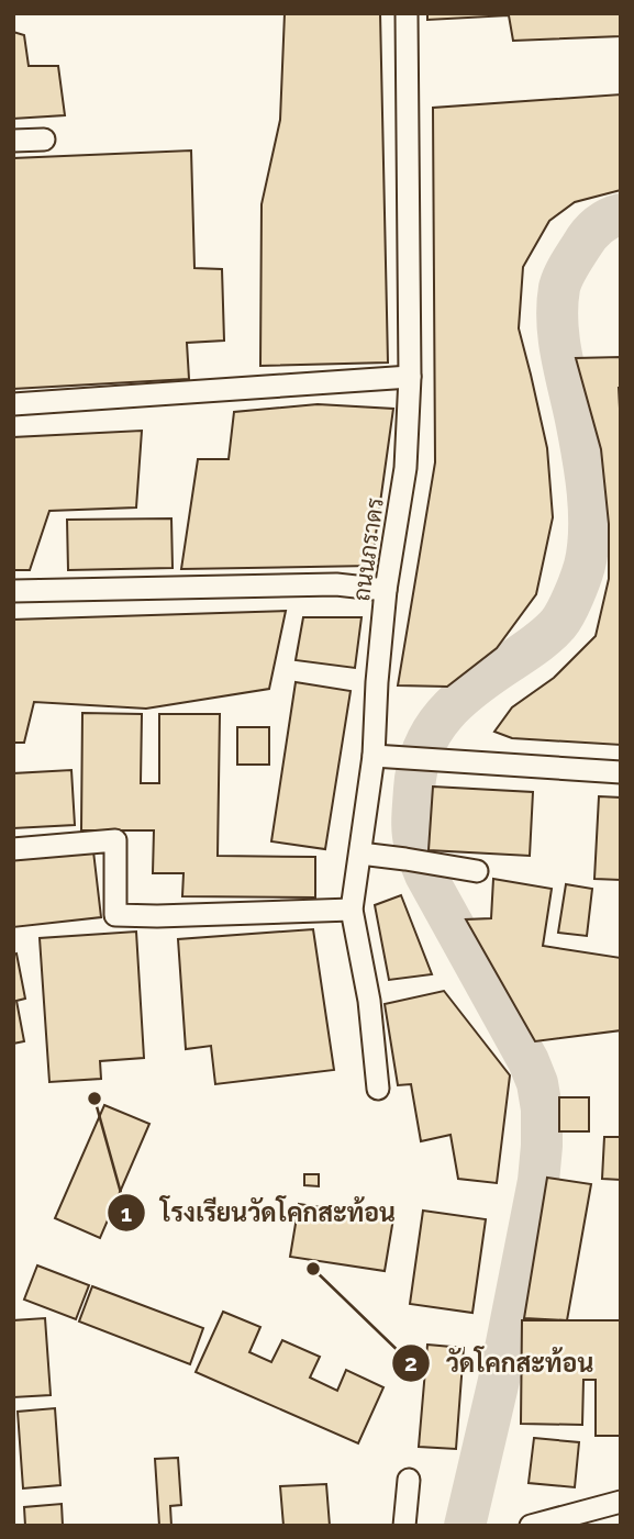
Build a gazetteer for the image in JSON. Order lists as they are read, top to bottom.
{
  "streets": {
    "street": ["ถนนภราดร"]
  },
  "places": ["โรงเรียนวัดโคกสะท้อน", "วัดโคกสะท้อน"]
}
